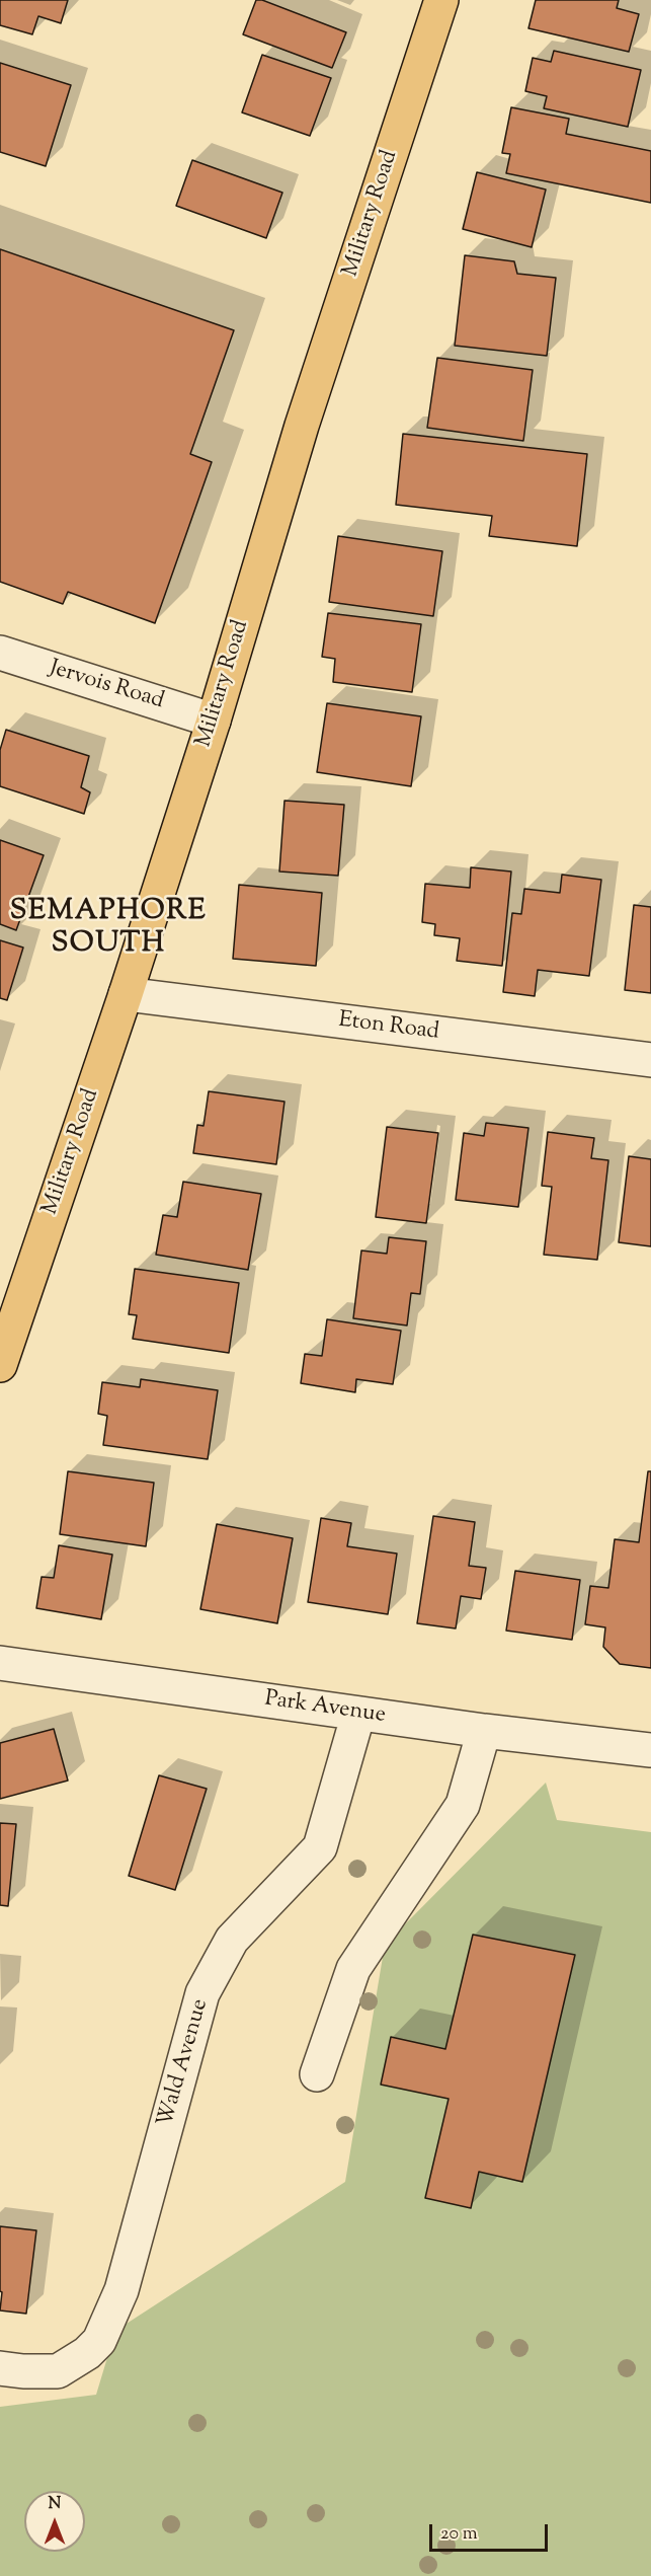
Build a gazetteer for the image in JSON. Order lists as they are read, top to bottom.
{
  "streets": {
    "main road": ["Military Road"],
    "street": [
      "Jervois Road",
      "Eton Road",
      "Park Avenue",
      "Wald Avenue"
    ]
  },
  "crossings": [
    ["Military Road", "Jervois Road"],
    ["Military Road", "Eton Road"],
    ["Park Avenue", "Wald Avenue"]
  ],
  "districts": ["SEMAPHORE SOUTH"],
  "scale_bar": "20 m",
  "north": "top"
}
